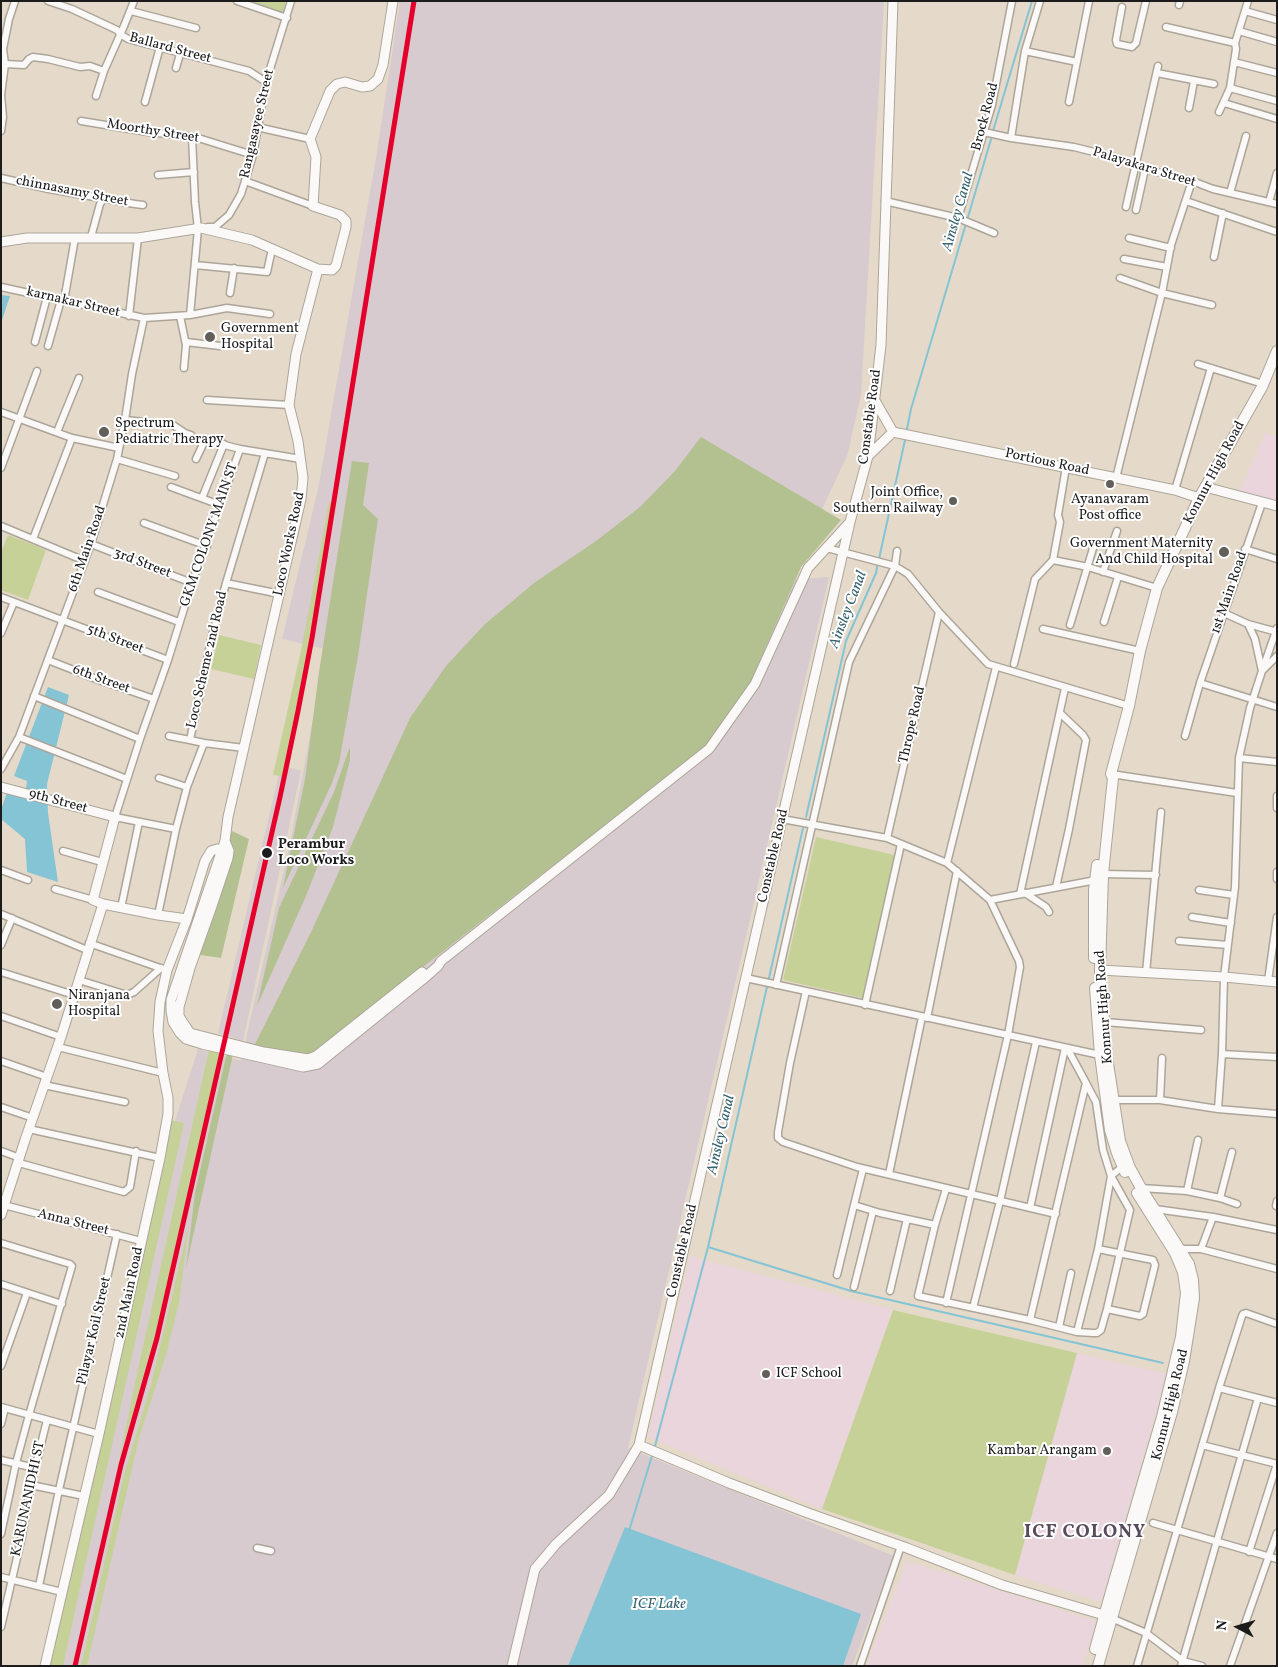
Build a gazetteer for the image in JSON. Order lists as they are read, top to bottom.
{
  "streets": {
    "main road": ["Konnur High Road"],
    "street": [
      "Ballard Street",
      "Brock Road",
      "Rangasayee Street",
      "Moorthy Street",
      "Palayakara Street",
      "chinnasamy Street",
      "karnakar Street",
      "Constable Road",
      "Portious Road",
      "GKM COLONY MAIN ST",
      "Loco Works Road",
      "6th Main Road",
      "3rd Street",
      "1st Main Road",
      "5th Street",
      "Loco Scheme 2nd Road",
      "6th Street",
      "Thrope Road",
      "9th Street",
      "Anna Street",
      "2nd Main Road",
      "Pilayar Koil Street",
      "KARUNANIDHI ST"
    ]
  },
  "crossings": [
    ["Ballard Street", "Rangasayee Street"],
    ["Brock Road", "Palayakara Street"],
    ["Rangasayee Street", "Moorthy Street"],
    ["karnakar Street", "6th Main Road"],
    ["Portious Road", "Konnur High Road"],
    ["GKM COLONY MAIN ST", "Loco Works Road"],
    ["GKM COLONY MAIN ST", "3rd Street"],
    ["GKM COLONY MAIN ST", "5th Street"],
    ["GKM COLONY MAIN ST", "Loco Scheme 2nd Road"],
    ["GKM COLONY MAIN ST", "6th Street"],
    ["GKM COLONY MAIN ST", "9th Street"],
    ["Loco Works Road", "2nd Main Road"],
    ["6th Main Road", "3rd Street"],
    ["6th Main Road", "5th Street"],
    ["6th Main Road", "6th Street"],
    ["Anna Street", "2nd Main Road"],
    ["Anna Street", "Pilayar Koil Street"]
  ],
  "districts": ["ICF COLONY"],
  "water": ["Ainsley Canal", "ICF Lake"],
  "places": [
    "Government Hospital",
    "Spectrum Pediatric Therapy",
    "Ayanavaram Post office",
    "Joint Office, Southern Railway",
    "Government Maternity And Child Hospital",
    "Perambur Loco Works",
    "Niranjana Hospital",
    "ICF School",
    "Kambar Arangam"
  ],
  "north": "left"
}
